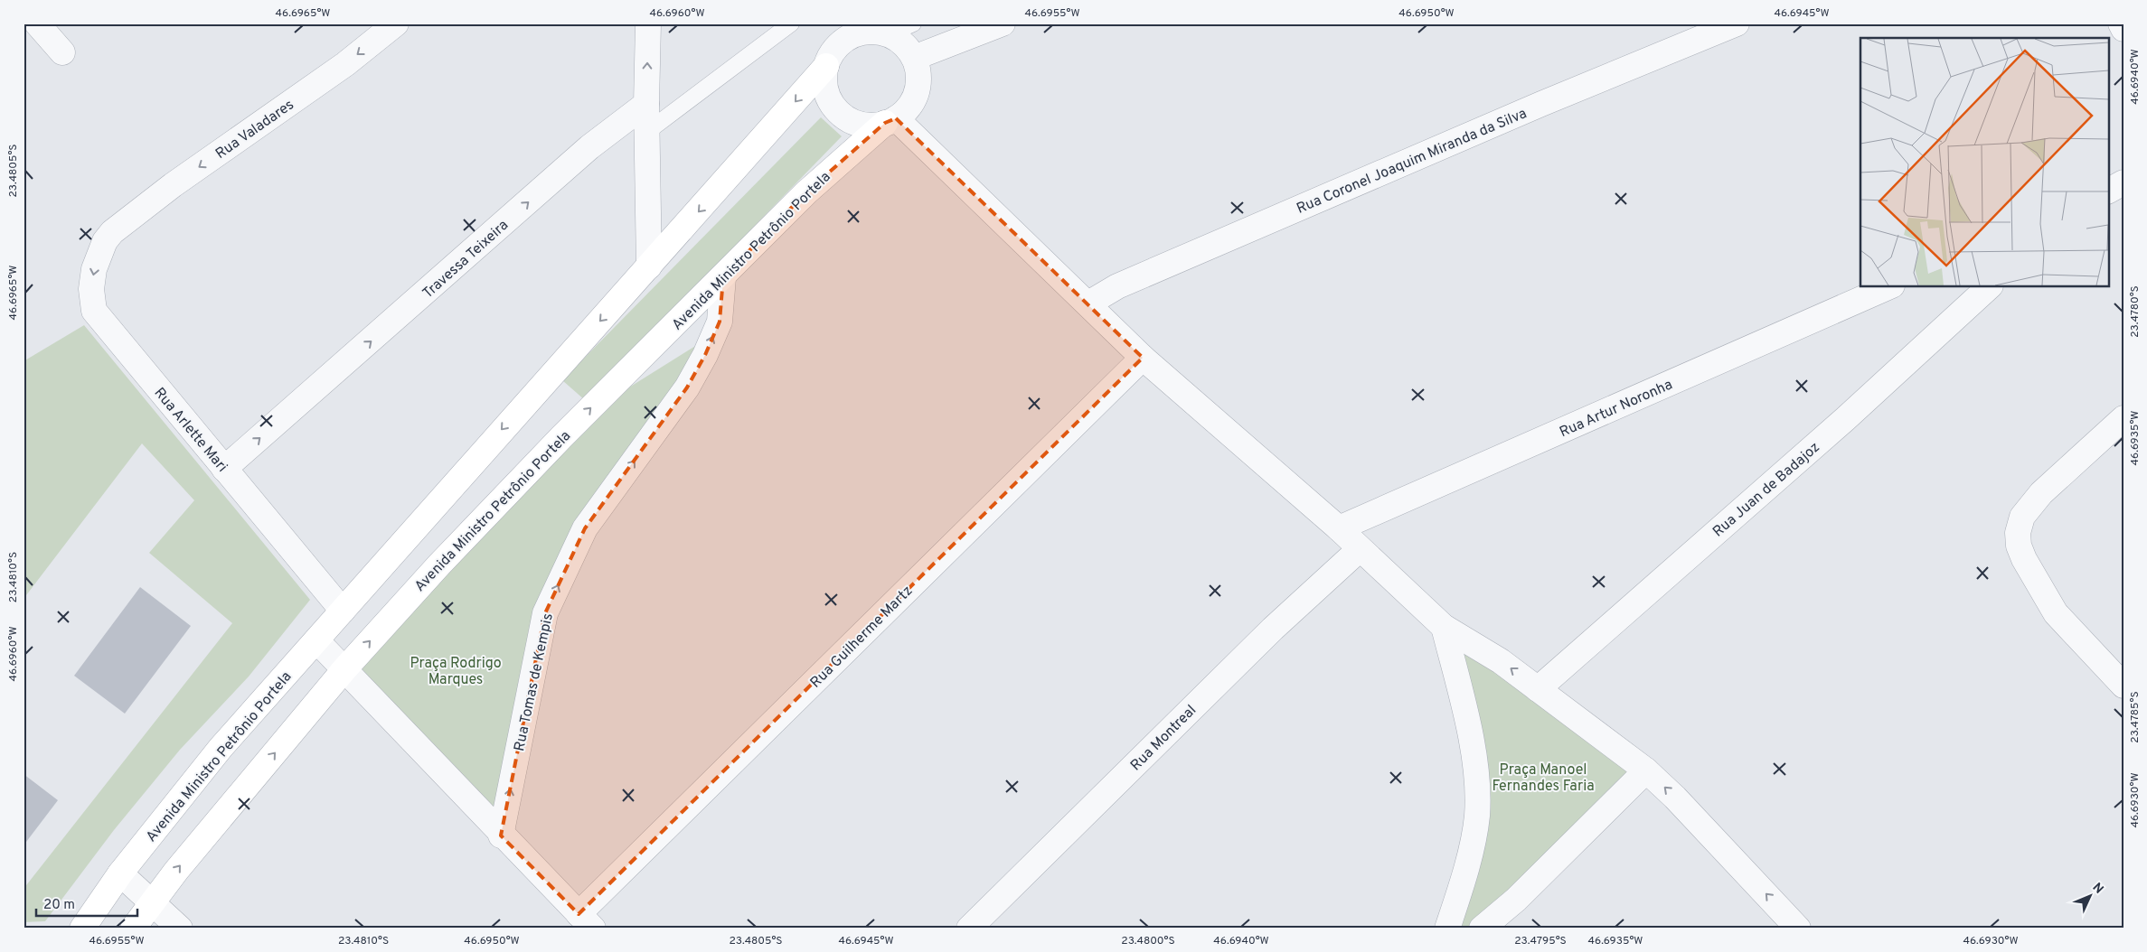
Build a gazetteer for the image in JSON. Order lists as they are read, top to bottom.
{
  "streets": {
    "street": [
      "Rua Valadares",
      "Rua Coronel Joaquim Miranda da Silva",
      "Avenida Ministro Petrônio Portela",
      "Travessa Teixeira",
      "Rua Artur Noronha",
      "Rua Arlette Mari",
      "Rua Juan de Badajoz",
      "Rua Guilherme Martz",
      "Rua Tomas de Kempis",
      "Rua Montreal"
    ]
  },
  "crossings": [
    ["Rua Valadares", "Rua Arlette Mari"],
    ["Avenida Ministro Petrônio Portela", "Rua Arlette Mari"],
    ["Avenida Ministro Petrônio Portela", "Rua Tomas de Kempis"],
    ["Travessa Teixeira", "Rua Arlette Mari"]
  ],
  "one_way": [
    "Rua Valadares",
    "Travessa Teixeira",
    "Rua Arlette Mari",
    "Rua Tomas de Kempis"
  ],
  "parks": ["Praça Rodrigo Marques", "Praça Manoel Fernandes Faria"],
  "scale_bar": "20 m",
  "north": "top right",
  "coordinates": [
    "46.6965°W",
    "46.6960°W",
    "46.6955°W",
    "46.6950°W",
    "46.6945°W",
    "46.6940°W",
    "23.4805°S",
    "23.4780°S",
    "46.6935°W",
    "23.4810°S",
    "23.4785°S",
    "46.6930°W",
    "23.4800°S",
    "23.4795°S"
  ]
}
